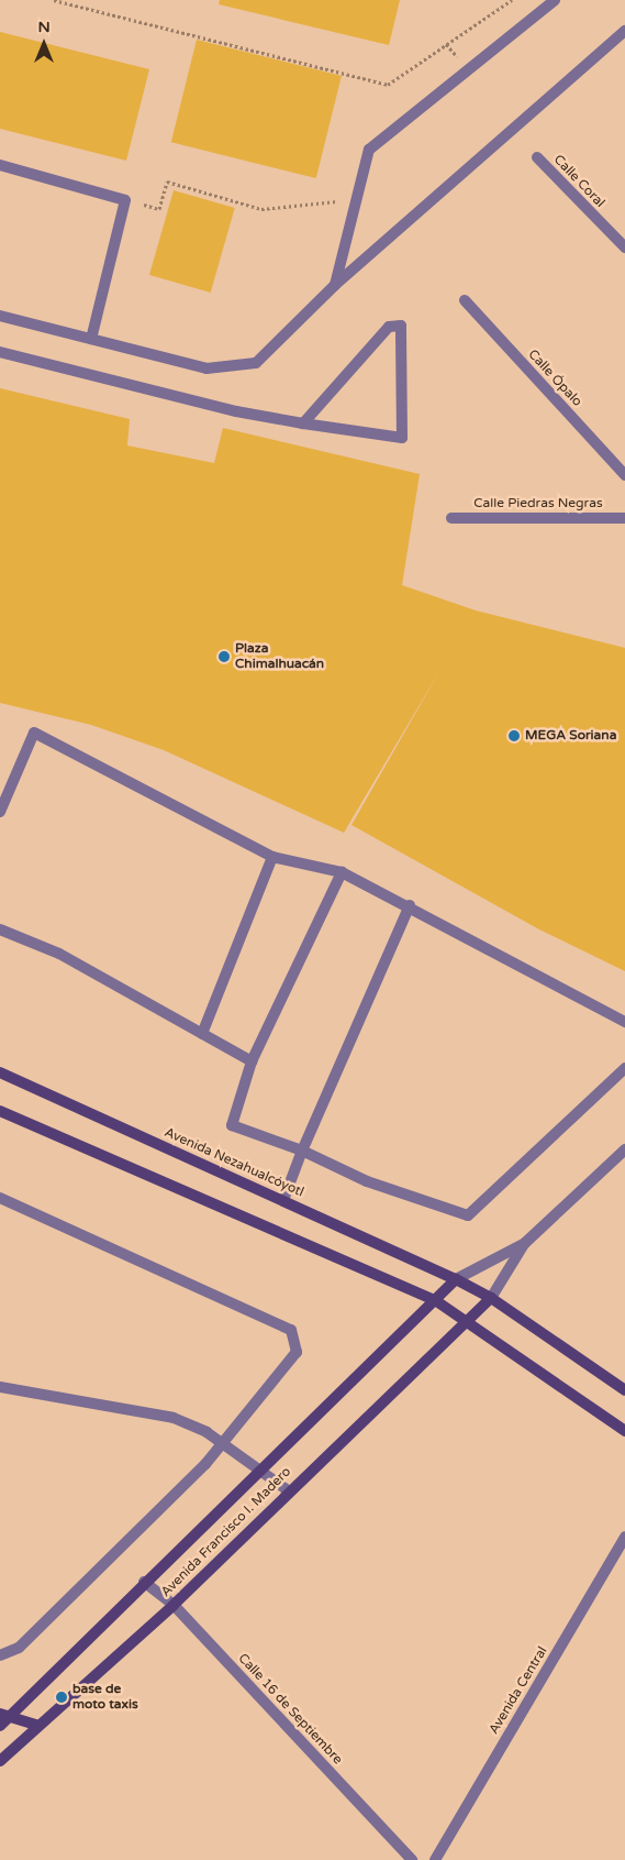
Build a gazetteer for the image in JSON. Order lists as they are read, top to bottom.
{
  "streets": {
    "main road": ["Avenida Nezahualcóyotl", "Avenida Francisco I. Madero"],
    "street": [
      "Calle Coral",
      "Calle Ópalo",
      "Calle Piedras Negras",
      "Avenida Central",
      "Calle 16 de Septiembre"
    ]
  },
  "crossings": [
    ["Avenida Francisco I. Madero", "Calle 16 de Septiembre"]
  ],
  "places": ["Plaza Chimalhuacán", "MEGA Soriana", "base de moto taxis"],
  "north": "top"
}
